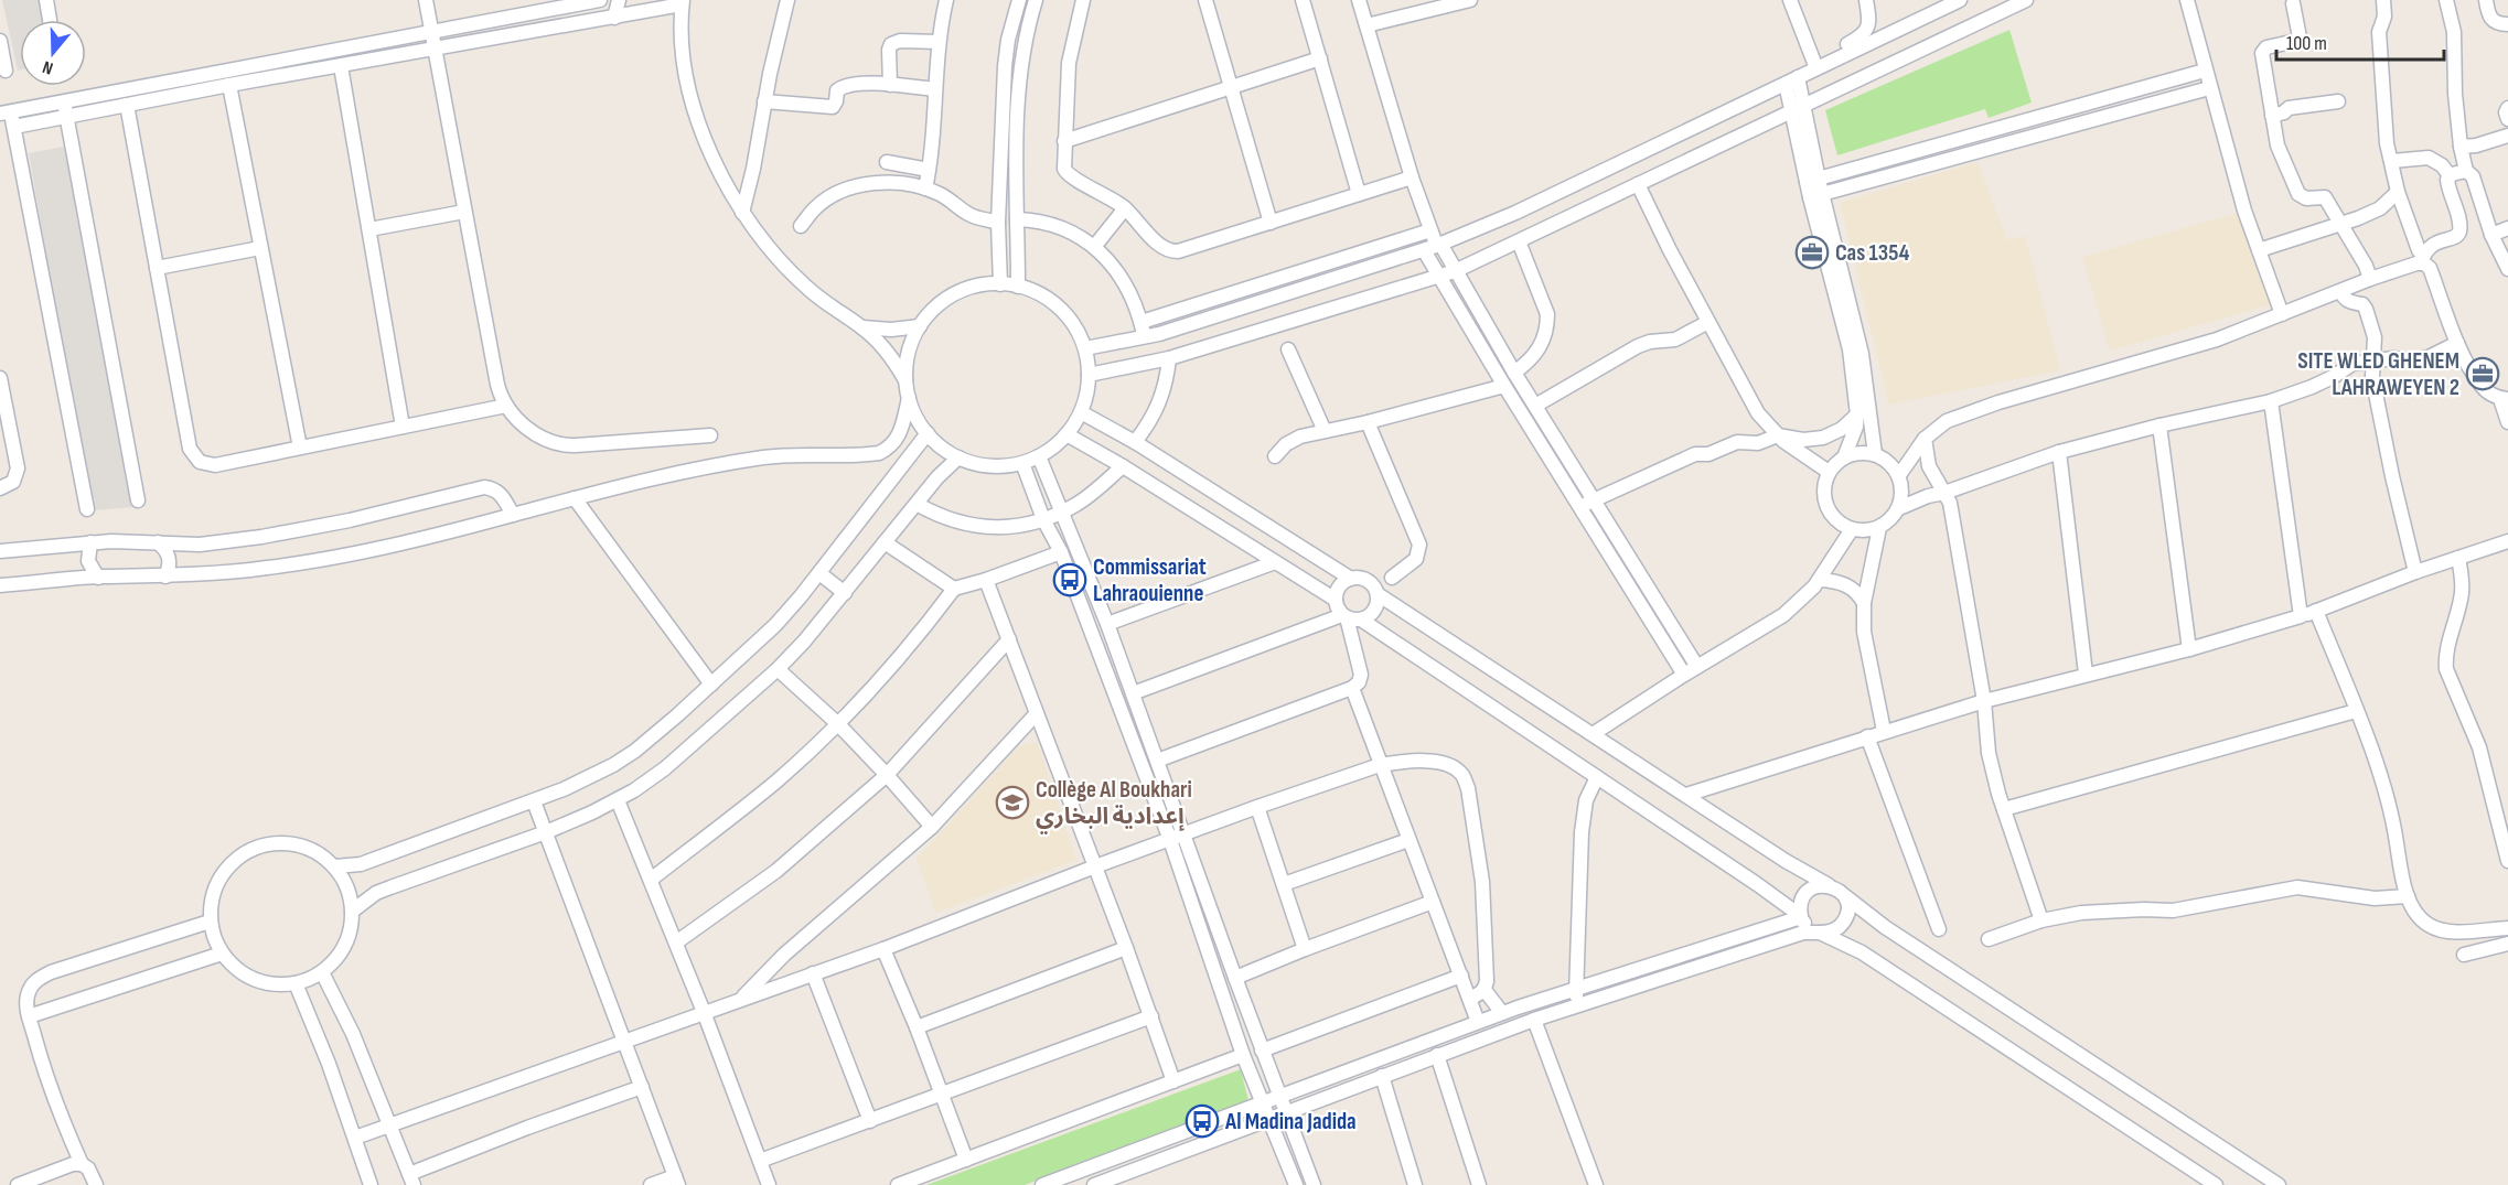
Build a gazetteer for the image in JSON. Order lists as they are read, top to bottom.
{
  "places": {
    "office": ["Cas 1354", "SITE WLED GHENEM LAHRAWEYEN 2"],
    "bus stop": ["Commissariat Lahraouienne", "Al Madina Jadida"],
    "school or university": ["Collège Al Boukhari إعدادية البخاري"]
  },
  "scale_bar": "100 m",
  "north": "bottom"
}
